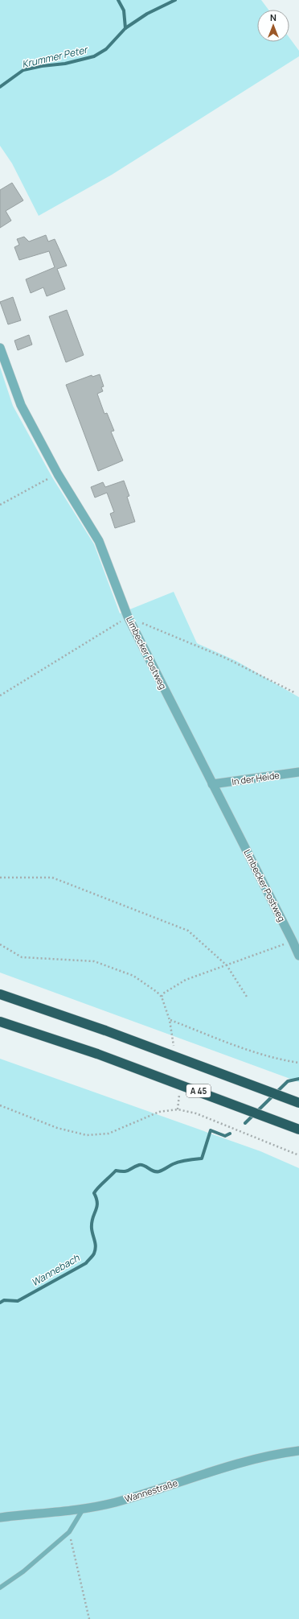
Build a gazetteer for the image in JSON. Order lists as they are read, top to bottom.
{
  "streets": {
    "highway": ["A 45"],
    "street": ["Limbecker Postweg", "In der Heide", "Wannestraße"]
  },
  "crossings": [
    ["Limbecker Postweg", "In der Heide"]
  ],
  "water": ["Krummer Peter", "Wannebach"],
  "north": "top"
}
